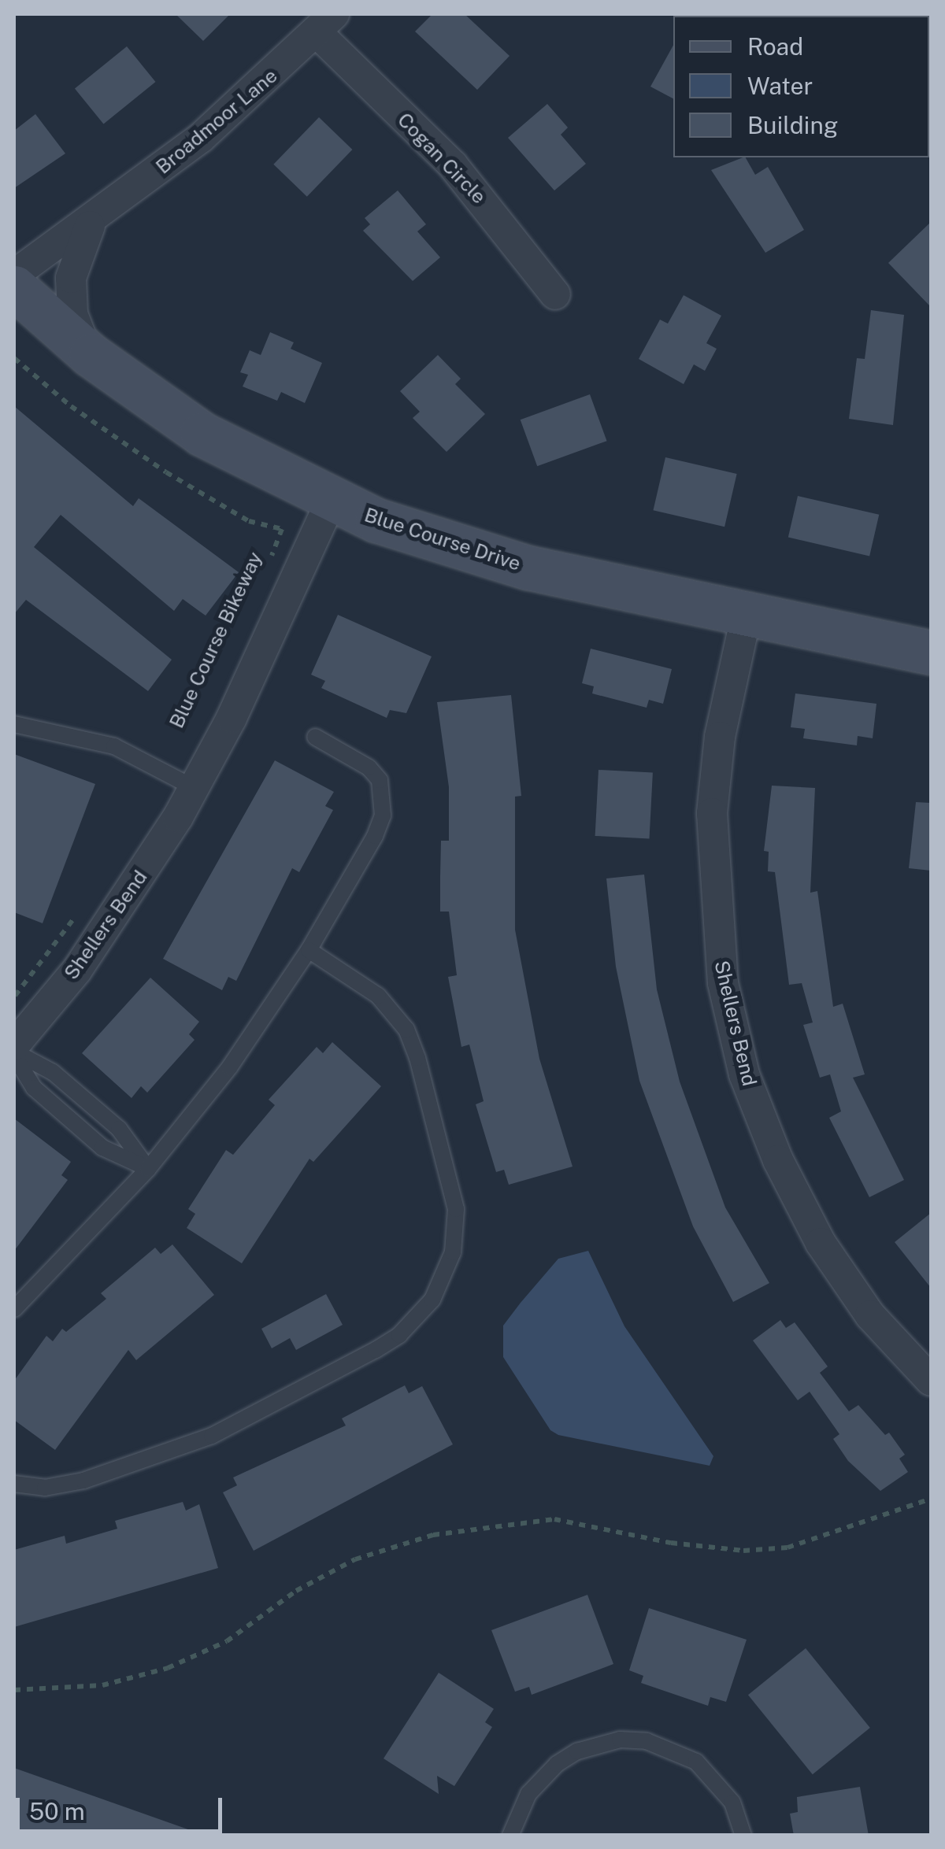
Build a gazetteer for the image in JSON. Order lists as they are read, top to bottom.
{
  "streets": {
    "main road": ["Blue Course Drive"],
    "street": ["Broadmoor Lane", "Cogan Circle", "Shellers Bend"],
    "path": ["Blue Course Bikeway"]
  },
  "crossings": [
    ["Broadmoor Lane", "Cogan Circle"],
    ["Broadmoor Lane", "Blue Course Drive"],
    ["Blue Course Drive", "Shellers Bend"]
  ],
  "legend": ["Road", "Water", "Building"],
  "scale_bar": "50 m"
}
